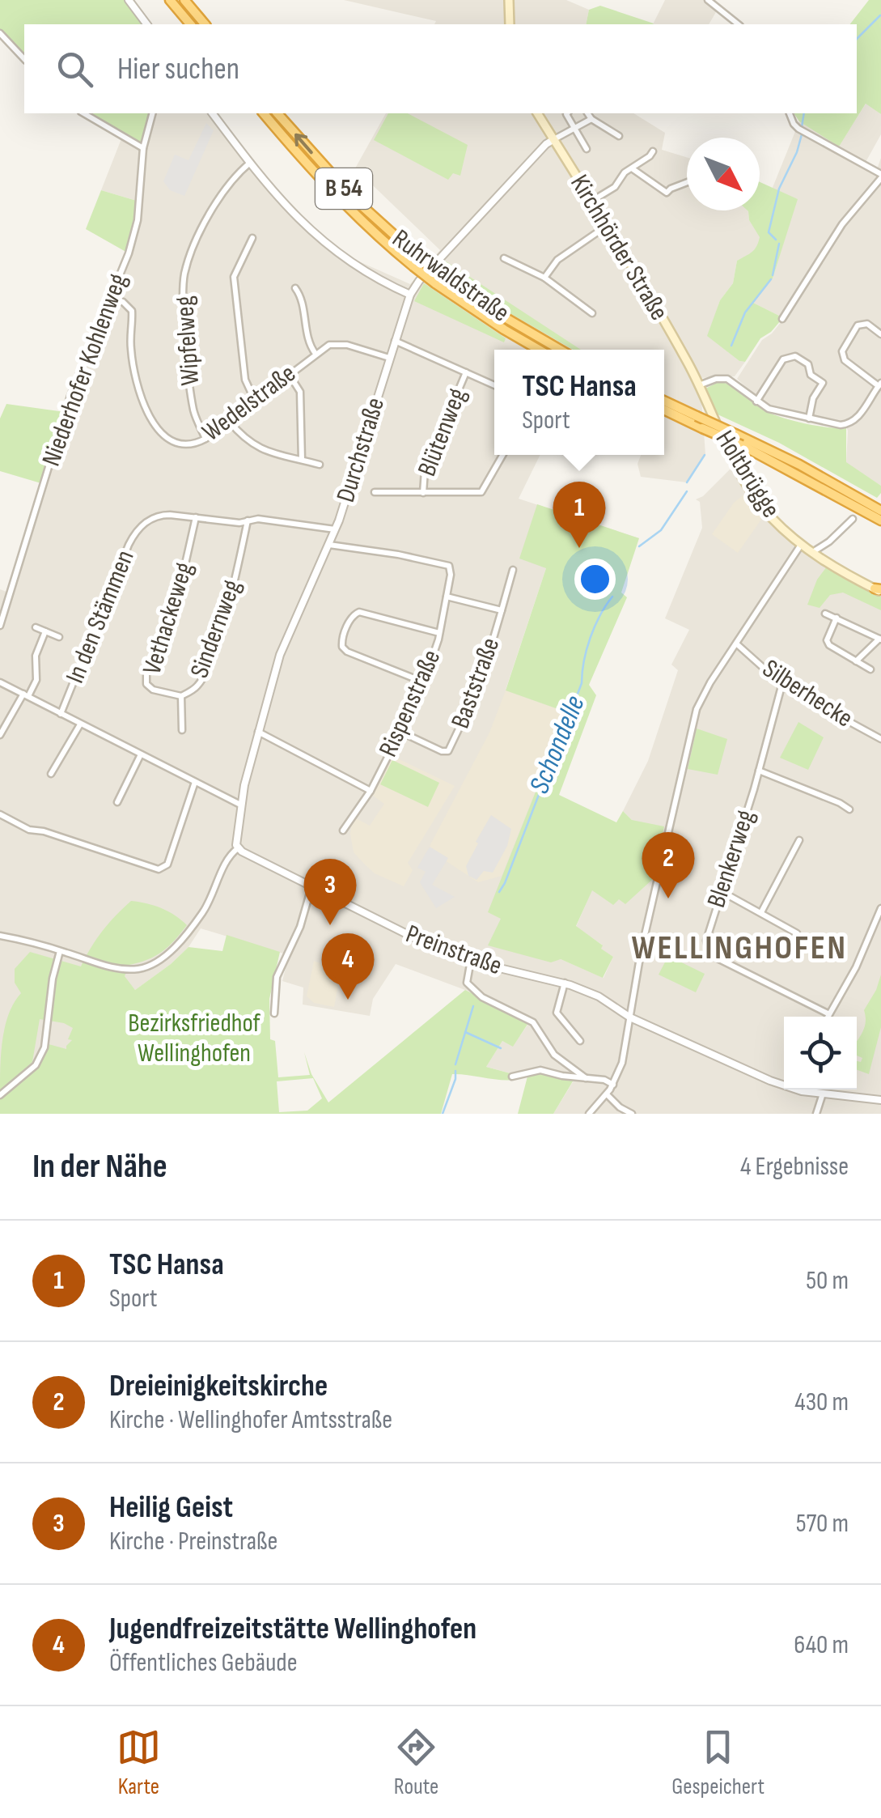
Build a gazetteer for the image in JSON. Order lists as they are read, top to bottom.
{
  "streets": {
    "highway": ["B 54", "Ruhrwaldstraße"],
    "main road": ["Kirchhörder Straße", "Holtbrügge"],
    "street": [
      "Wipfelweg",
      "Niederhofer Kohlenweg",
      "Wedelstraße",
      "Blütenweg",
      "Durchstraße",
      "In den Stämmen",
      "Vethackeweg",
      "Sindernweg",
      "Baststraße",
      "Silberhecke",
      "Rispenstraße",
      "Blenkerweg",
      "Preinstraße"
    ]
  },
  "crossings": [
    ["Kirchhörder Straße", "Durchstraße"],
    ["Kirchhörder Straße", "Holtbrügge"],
    ["Wipfelweg", "Wedelstraße"],
    ["Niederhofer Kohlenweg", "Wedelstraße"],
    ["Wedelstraße", "Durchstraße"],
    ["Durchstraße", "In den Stämmen"],
    ["Durchstraße", "Rispenstraße"],
    ["In den Stämmen", "Vethackeweg"],
    ["In den Stämmen", "Sindernweg"],
    ["Vethackeweg", "Sindernweg"],
    ["Baststraße", "Rispenstraße"],
    ["Silberhecke", "Blenkerweg"]
  ],
  "districts": ["WELLINGHOFEN"],
  "water": ["Schondelle"],
  "parks": ["Bezirksfriedhof Wellinghofen"],
  "north": "bottom right",
  "page": {
    "search": "Hier suchen",
    "popup": ["TSC Hansa", "Sport"],
    "pins": [
      "1",
      "2",
      "3",
      "4"
    ],
    "heading": ["In der Nähe", "4 Ergebnisse"],
    "list": [
      {
        "mark": "1",
        "name": "TSC Hansa",
        "note": "Sport",
        "value": "50 m"
      },
      {
        "mark": "2",
        "name": "Dreieinigkeitskirche",
        "note": "Kirche · Wellinghofer Amtsstraße",
        "value": "430 m"
      },
      {
        "mark": "3",
        "name": "Heilig Geist",
        "note": "Kirche · Preinstraße",
        "value": "570 m"
      },
      {
        "mark": "4",
        "name": "Jugendfreizeitstätte Wellinghofen",
        "note": "Öffentliches Gebäude",
        "value": "640 m"
      }
    ],
    "nav": ["Karte", "Route", "Gespeichert"]
  }
}
